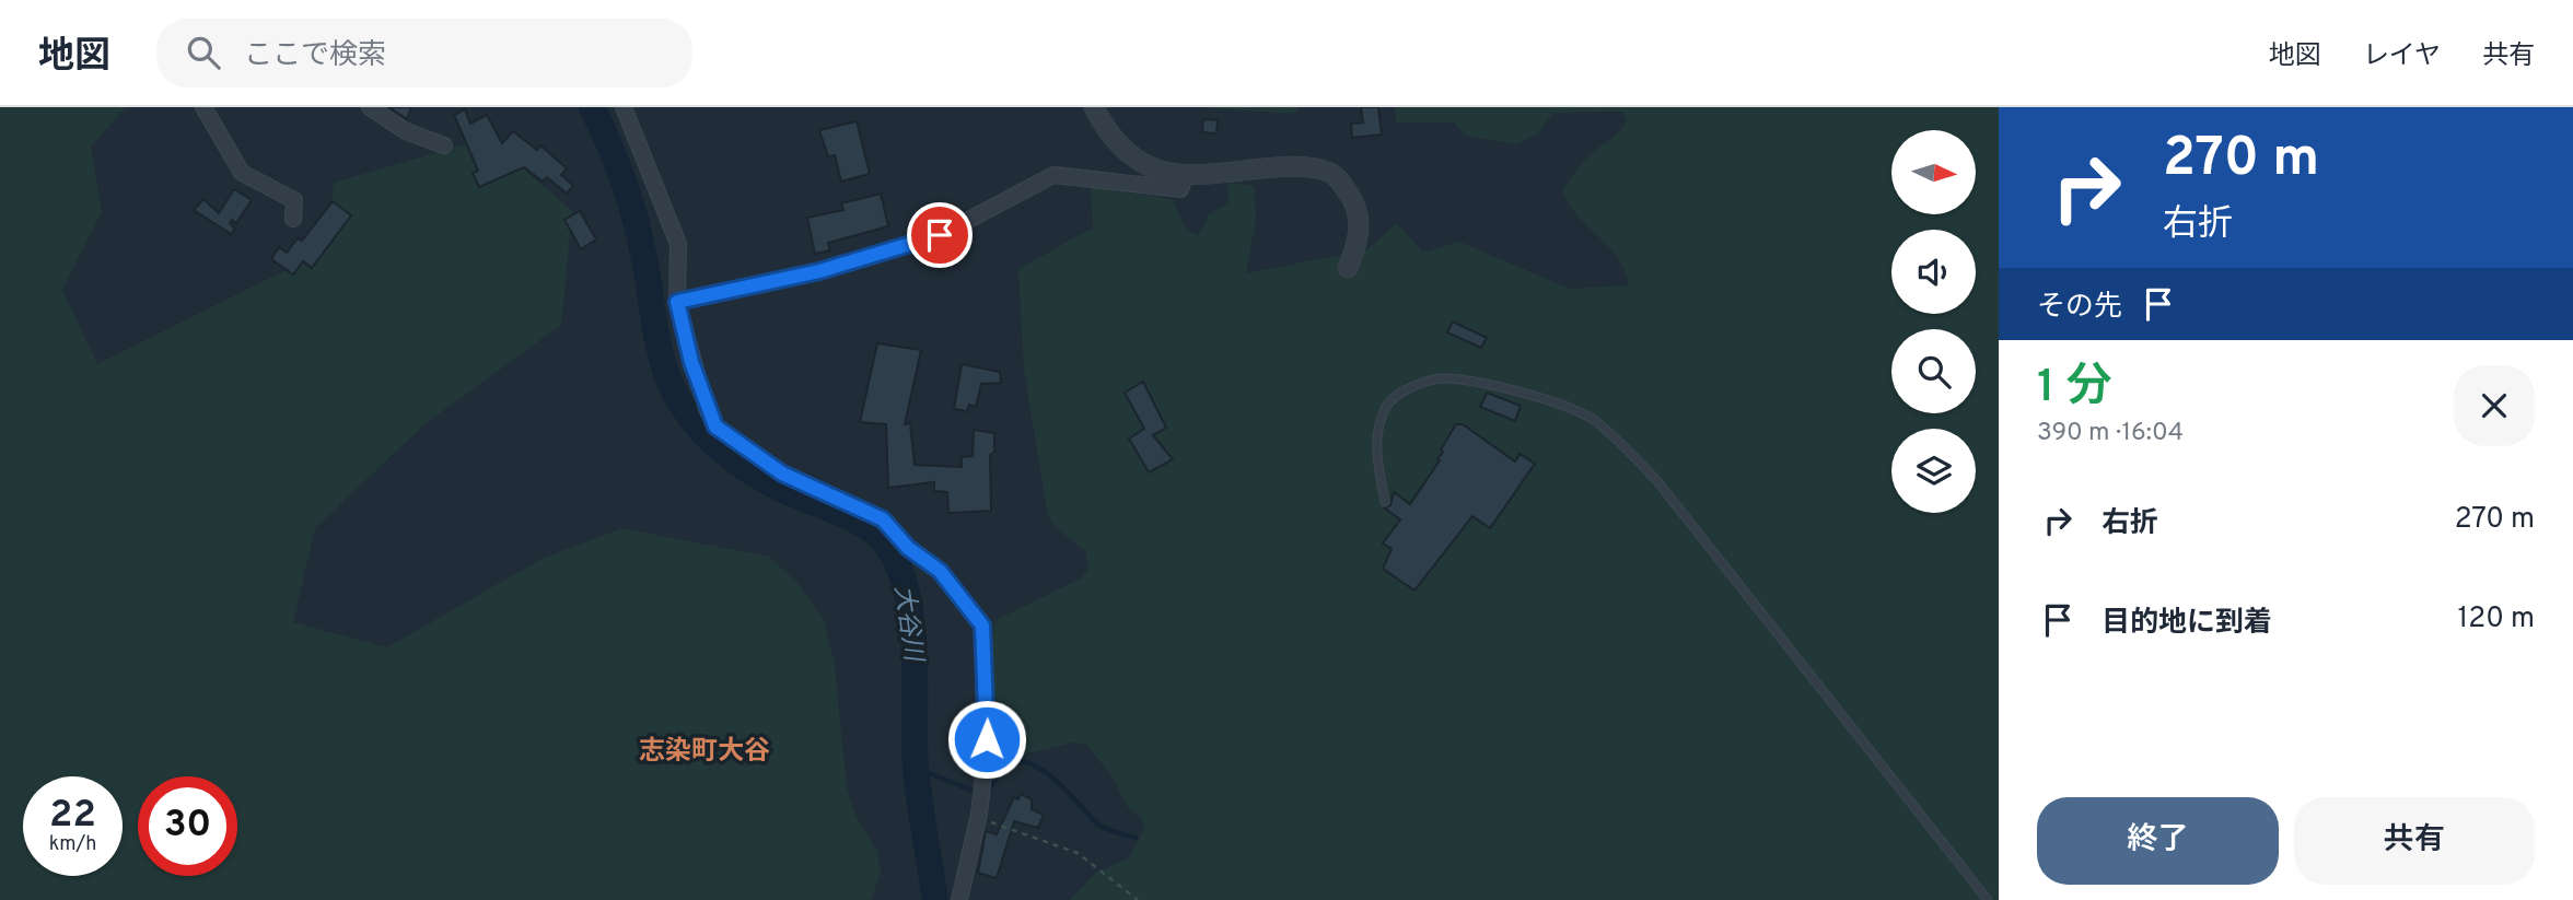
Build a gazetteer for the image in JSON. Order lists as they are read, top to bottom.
{
  "districts": ["志染町大谷"],
  "water": ["大谷川"],
  "north": "right",
  "page": {
    "header": "地図",
    "search": "ここで検索",
    "nav": ["地図", "レイヤ", "共有"],
    "turn": ["270 m", "右折"],
    "then": "その先",
    "heading": ["1 分", "390 m · 16:04"],
    "list": [
      {
        "name": "右折",
        "value": "270 m"
      },
      {
        "name": "目的地に到着",
        "value": "120 m"
      }
    ],
    "speed": "22 km/h",
    "limit": "30",
    "buttons": ["終了", "共有"]
  }
}
